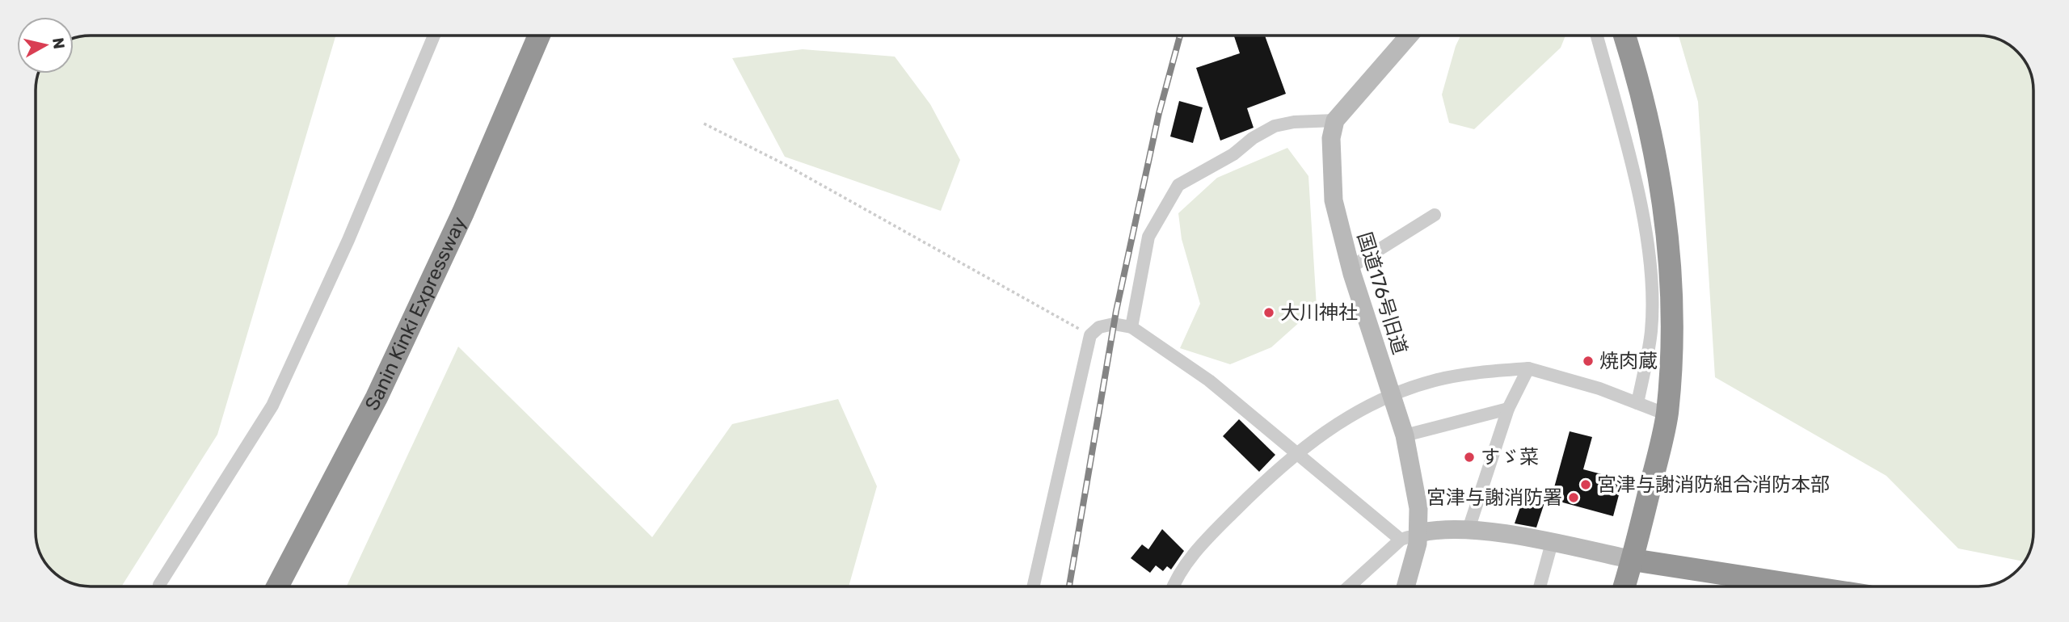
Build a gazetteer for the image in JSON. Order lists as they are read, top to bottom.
{
  "streets": {
    "highway": ["Sanin Kinki Expressway"],
    "street": ["国道176号旧道"]
  },
  "places": [
    "大川神社",
    "焼肉蔵",
    "すゞ菜",
    "宮津与謝消防組合消防本部",
    "宮津与謝消防署"
  ],
  "north": "right"
}
